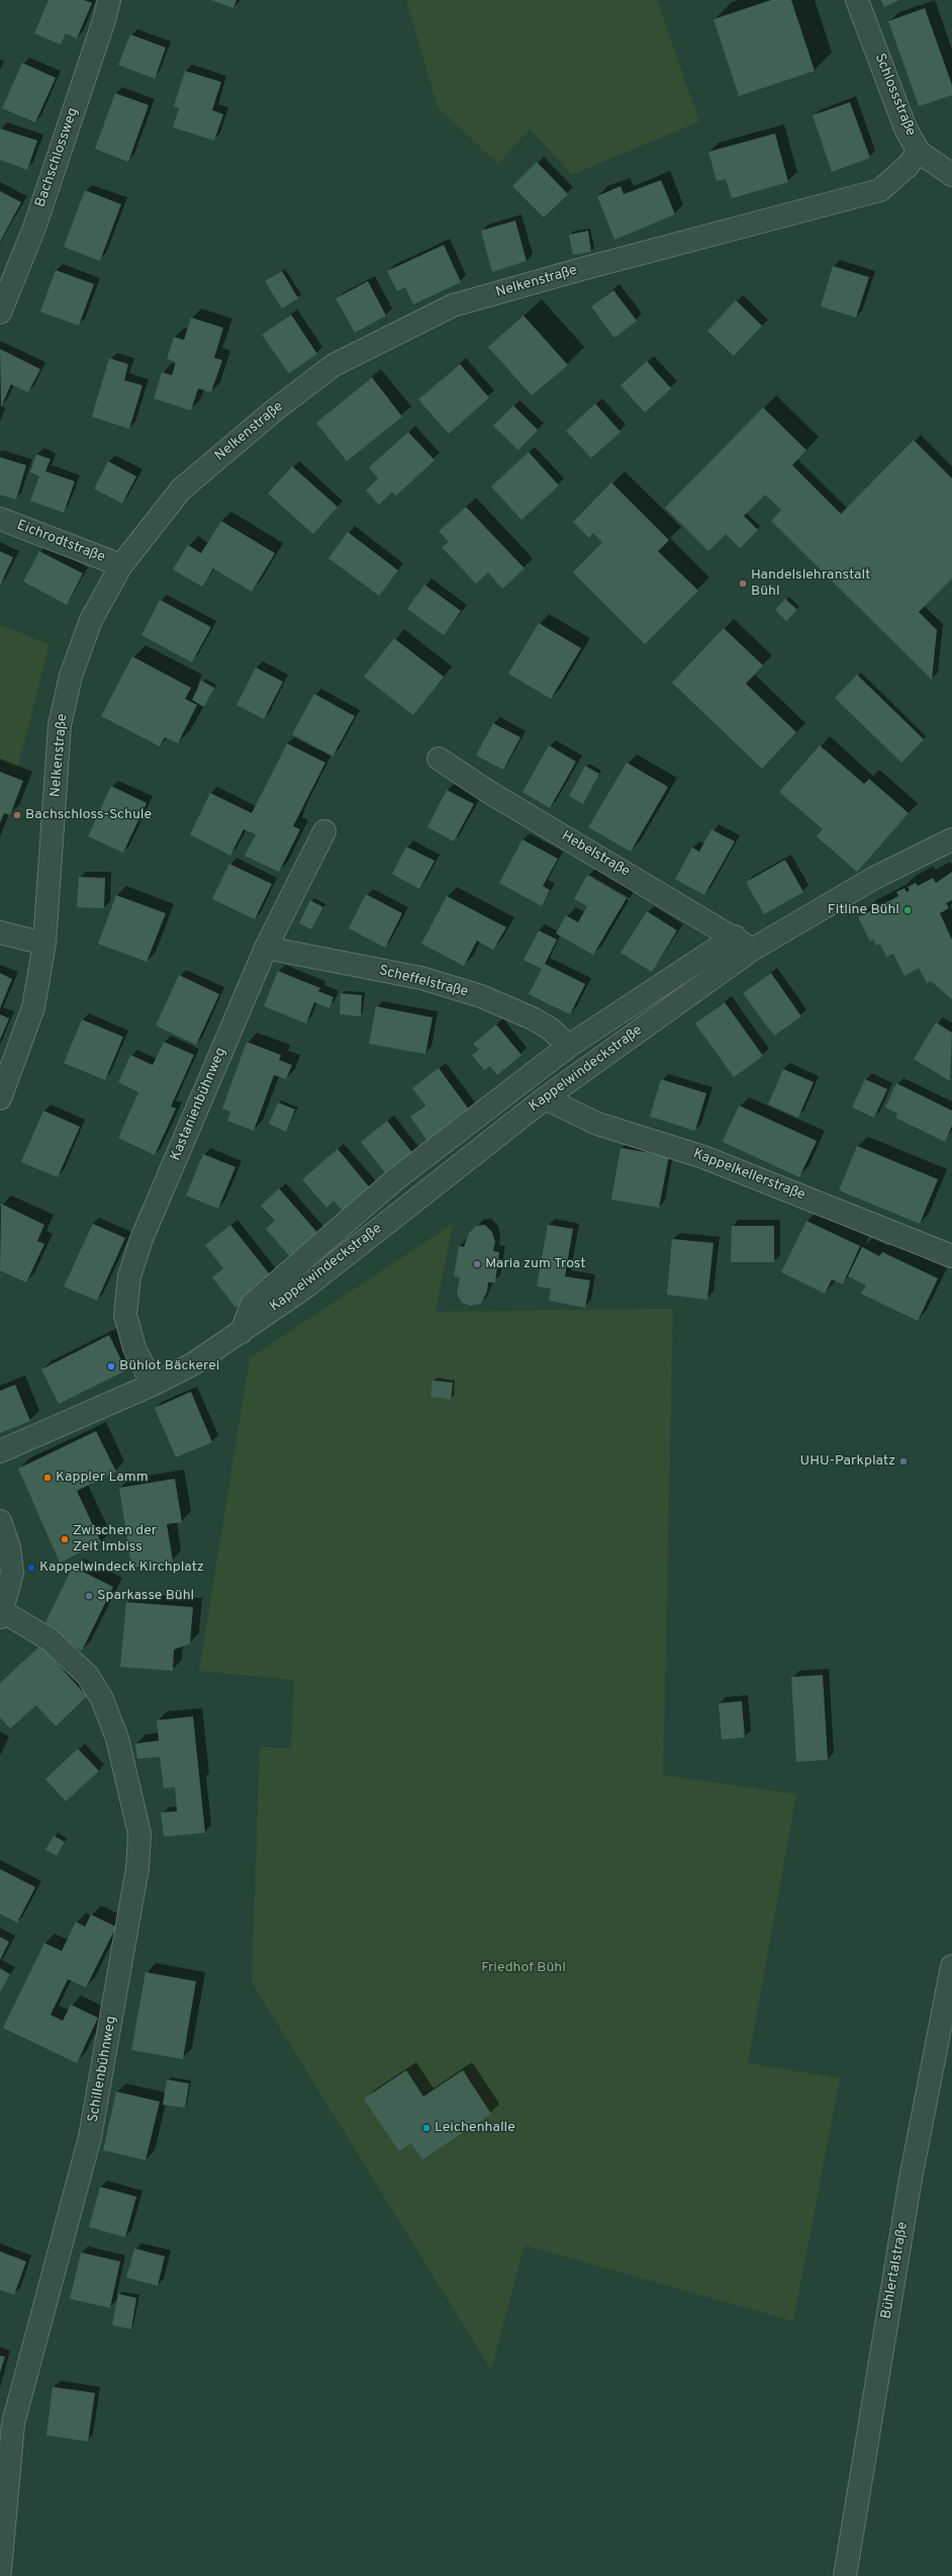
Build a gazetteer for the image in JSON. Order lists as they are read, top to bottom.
{
  "streets": {
    "street": [
      "Schlossstraße",
      "Bachschlossweg",
      "Nelkenstraße",
      "Eichrodtstraße",
      "Hebelstraße",
      "Scheffelstraße",
      "Kappelwindeckstraße",
      "Kastanienbühnweg",
      "Kappelkellerstraße",
      "Schillenbühnweg",
      "Bühlertalstraße"
    ]
  },
  "crossings": [
    ["Schlossstraße", "Nelkenstraße"],
    ["Nelkenstraße", "Eichrodtstraße"],
    ["Hebelstraße", "Kappelwindeckstraße"],
    ["Scheffelstraße", "Kappelwindeckstraße"],
    ["Scheffelstraße", "Kastanienbühnweg"],
    ["Kappelwindeckstraße", "Kastanienbühnweg"],
    ["Kappelwindeckstraße", "Kappelkellerstraße"]
  ],
  "parks": ["Friedhof Bühl"],
  "places": [
    "Handelslehranstalt Bühl",
    "Bachschloss-Schule",
    "Fitline Bühl",
    "Maria zum Trost",
    "Bühlot Bäckerei",
    "UHU-Parkplatz",
    "Kappler Lamm",
    "Zwischen der Zeit Imbiss",
    "Kappelwindeck Kirchplatz",
    "Sparkasse Bühl",
    "Leichenhalle"
  ]
}
